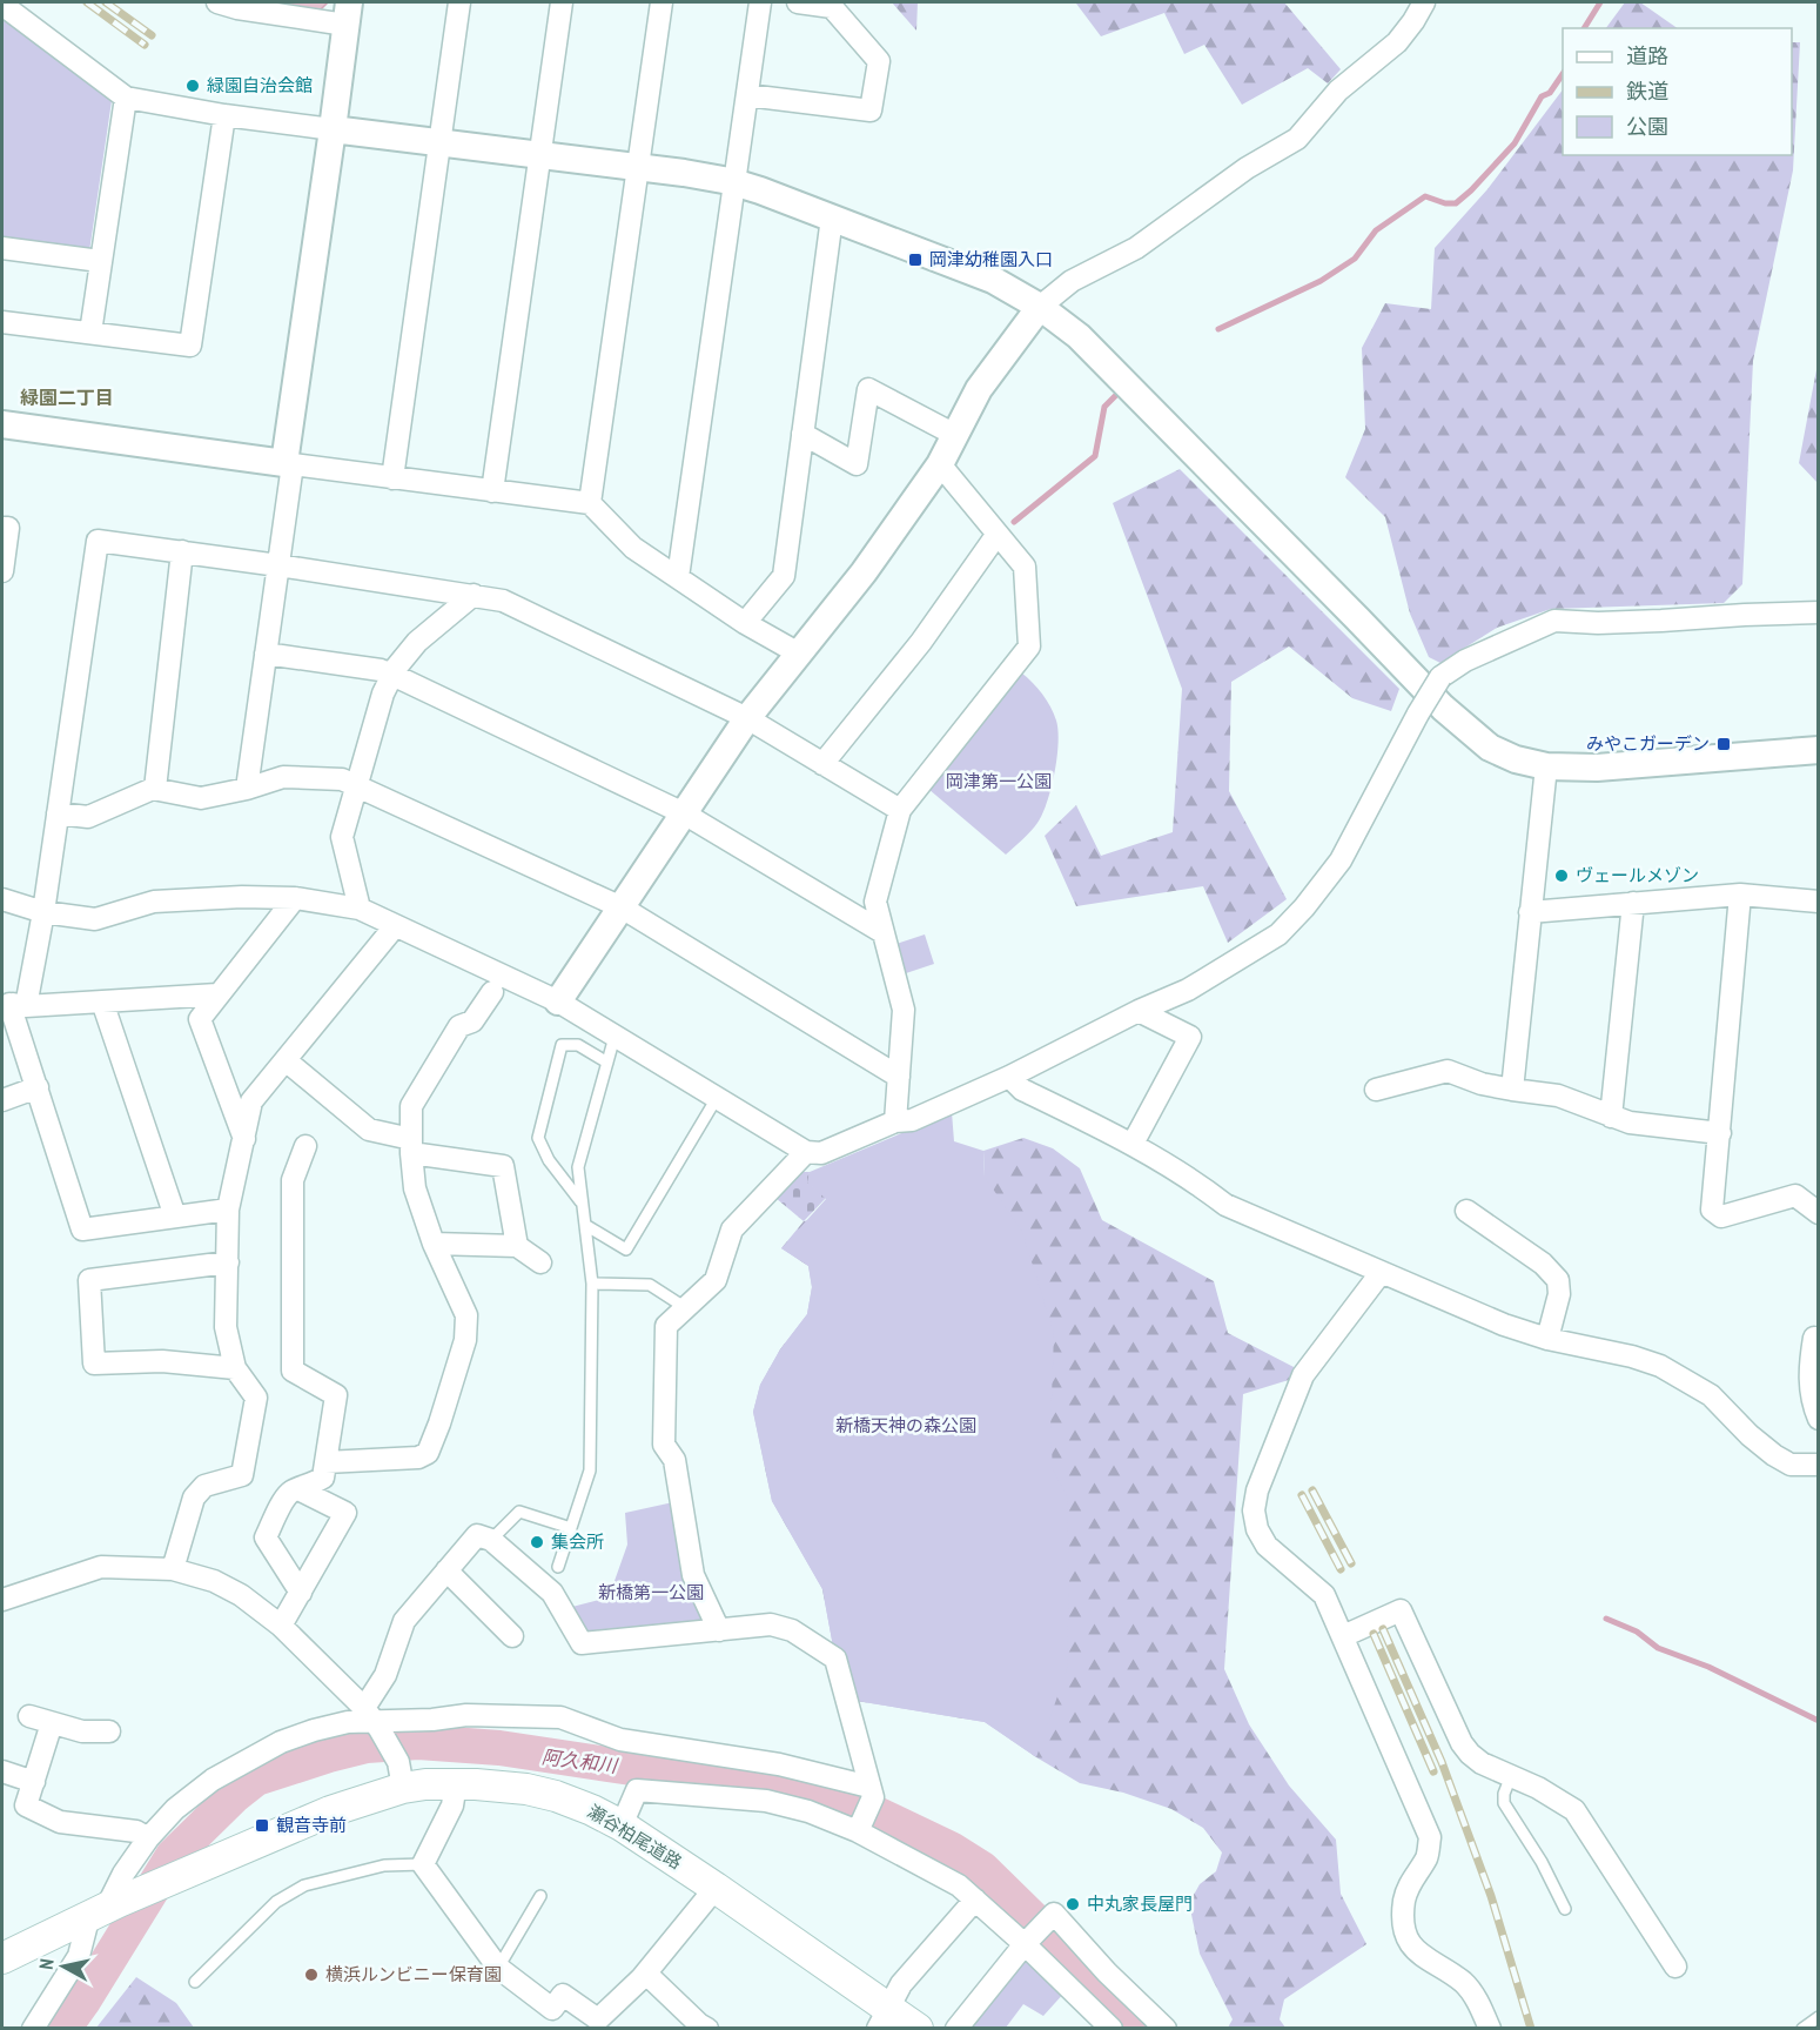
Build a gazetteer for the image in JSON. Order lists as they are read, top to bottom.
{
  "streets": {
    "main road": ["瀬谷柏尾道路"]
  },
  "districts": ["緑園二丁目"],
  "water": ["阿久和川"],
  "parks": ["岡津第一公園", "新橋天神の森公園", "新橋第一公園"],
  "places": {
    "other": [
      "緑園自治会館",
      "ヴェールメゾン",
      "集会所",
      "中丸家長屋門",
      "横浜ルンビニー保育園"
    ],
    "transit": ["岡津幼稚園入口", "みやこガーデン", "観音寺前"]
  },
  "legend": ["道路", "鉄道", "公園"],
  "north": "left"
}
